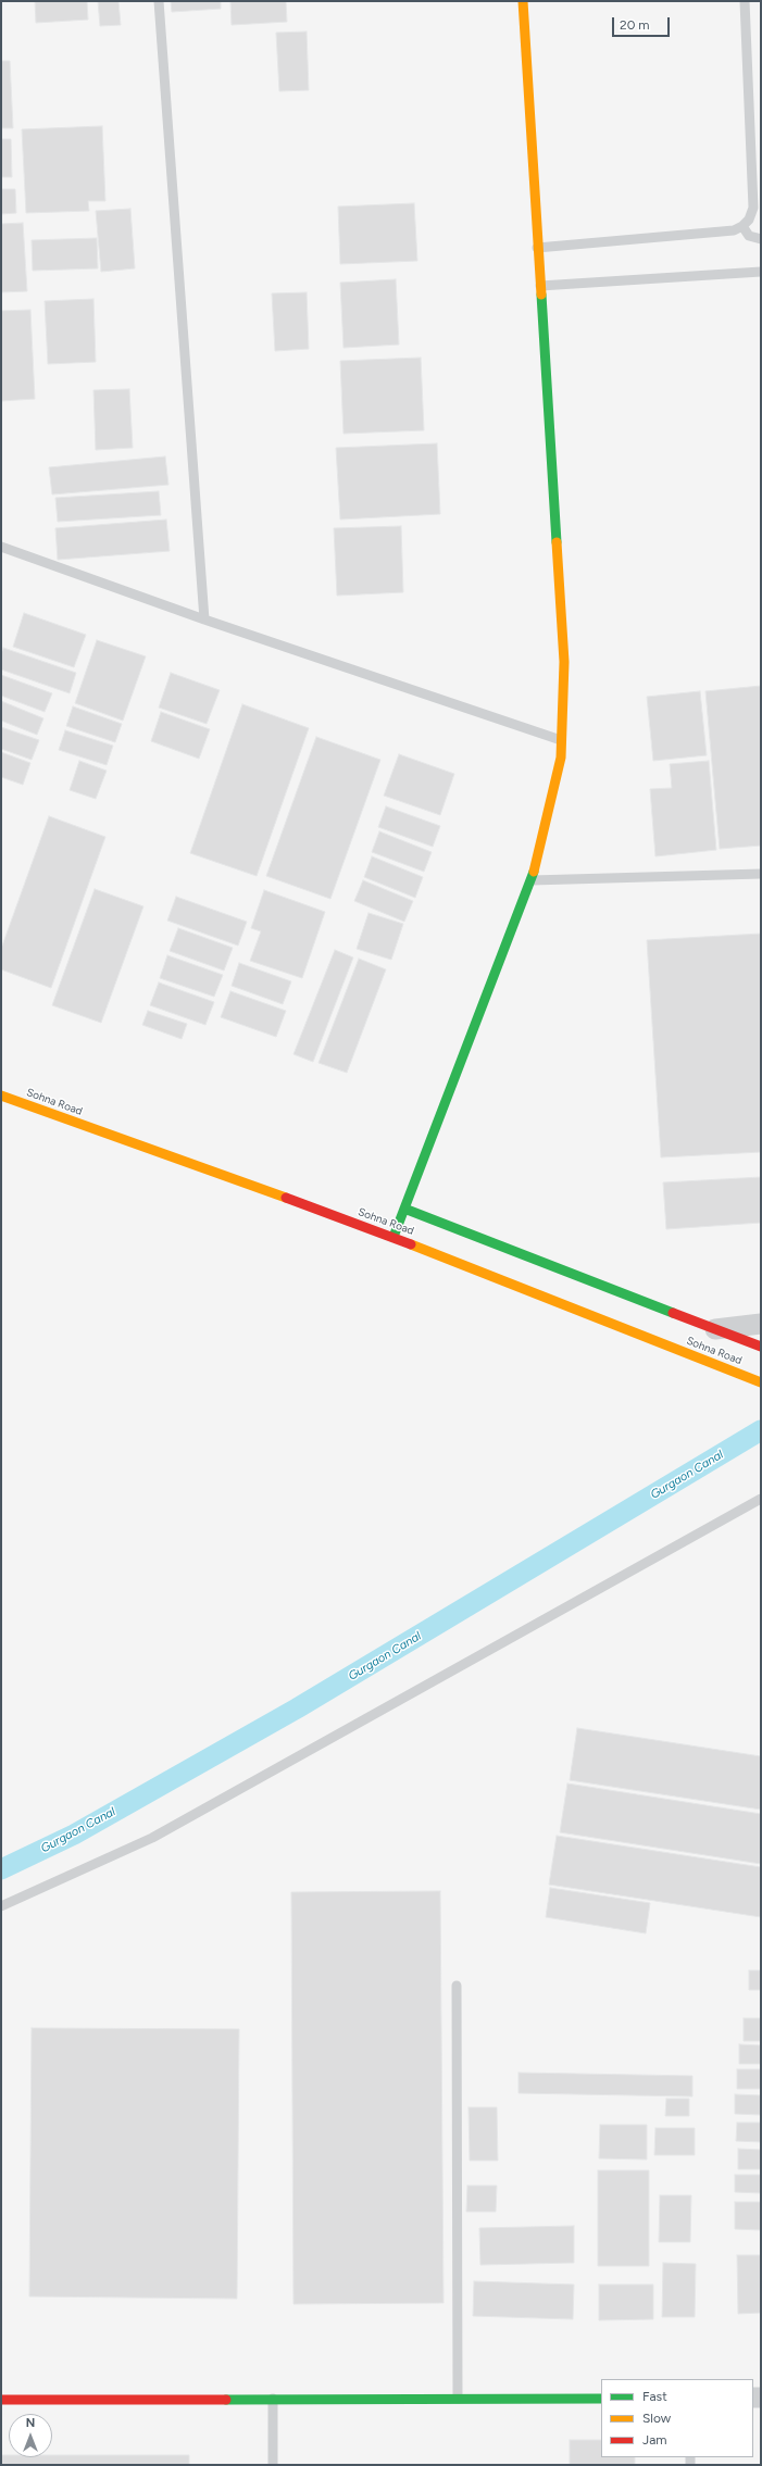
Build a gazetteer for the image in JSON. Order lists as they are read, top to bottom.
{
  "streets": {
    "street": ["Sohna Road"]
  },
  "water": ["Gurgaon Canal"],
  "legend": ["Fast", "Slow", "Jam"],
  "scale_bar": "20 m",
  "north": "top"
}
